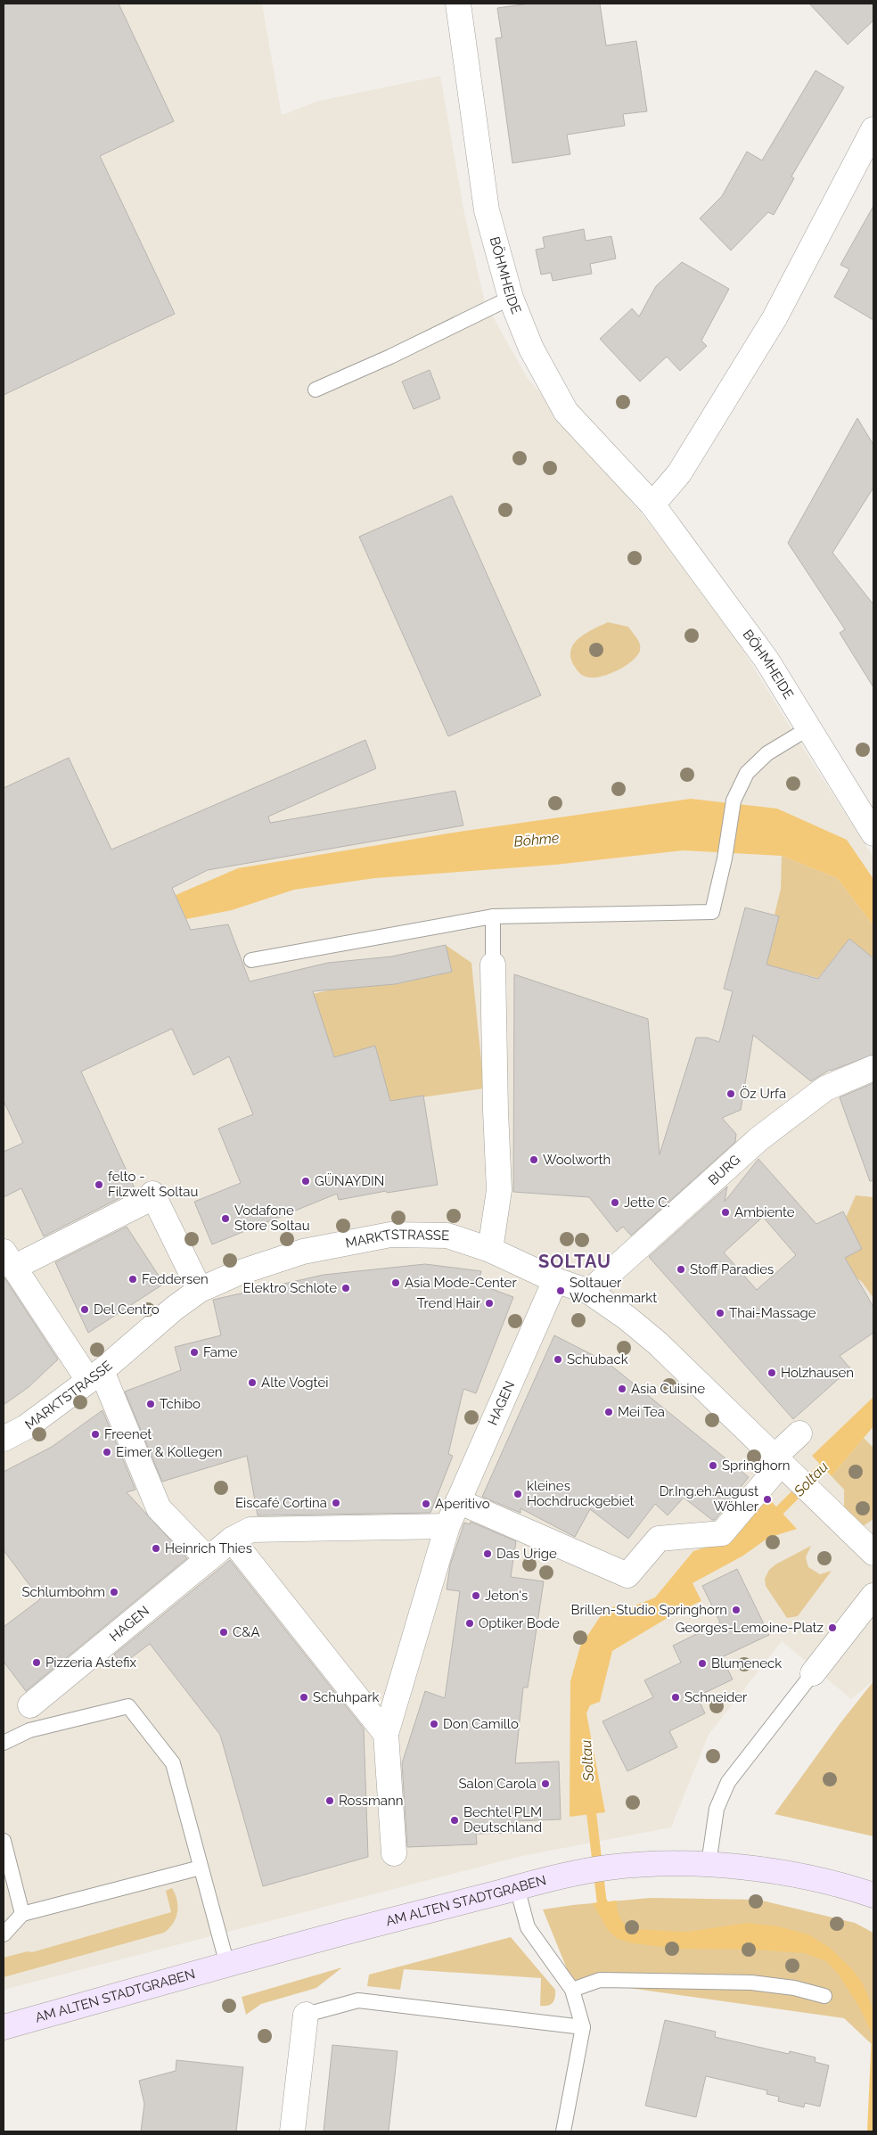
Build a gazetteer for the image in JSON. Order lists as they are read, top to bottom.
{
  "streets": {
    "main road": ["AM ALTEN STADTGRABEN"],
    "street": [
      "BÖHMHEIDE",
      "BURG",
      "MARKTSTRASSE",
      "HAGEN"
    ]
  },
  "crossings": [
    ["BURG", "MARKTSTRASSE"],
    ["MARKTSTRASSE", "HAGEN"]
  ],
  "districts": ["SOLTAU"],
  "water": ["Böhme", "Soltau"],
  "places": [
    "Öz Urfa",
    "Woolworth",
    "GÜNAYDIN",
    "felto - Filzwelt Soltau",
    "Jette C.",
    "Ambiente",
    "Vodafone Store Soltau",
    "Stoff Paradies",
    "Feddersen",
    "Asia Mode-Center",
    "Elektro Schlote",
    "Soltauer Wochenmarkt",
    "Trend Hair",
    "Del Centro",
    "Thai-Massage",
    "Fame",
    "Schuback",
    "Holzhausen",
    "Alte Vogtei",
    "Asia Cuisine",
    "Tchibo",
    "Mei Tea",
    "Freenet",
    "Eimer & Kollegen",
    "Springhorn",
    "kleines Hochdruckgebiet",
    "Dr.Ing.eh.August Wöhler",
    "Eiscafé Cortina",
    "Aperitivo",
    "Heinrich Thies",
    "Das Urige",
    "Schlumbohm",
    "Jeton's",
    "Brillen-Studio Springhorn",
    "Optiker Bode",
    "Georges-Lemoine-Platz",
    "C&A",
    "Pizzeria Astefix",
    "Blumeneck",
    "Schuhpark",
    "Schneider",
    "Don Camillo",
    "Salon Carola",
    "Rossmann",
    "Bechtel PLM Deutschland"
  ]
}
